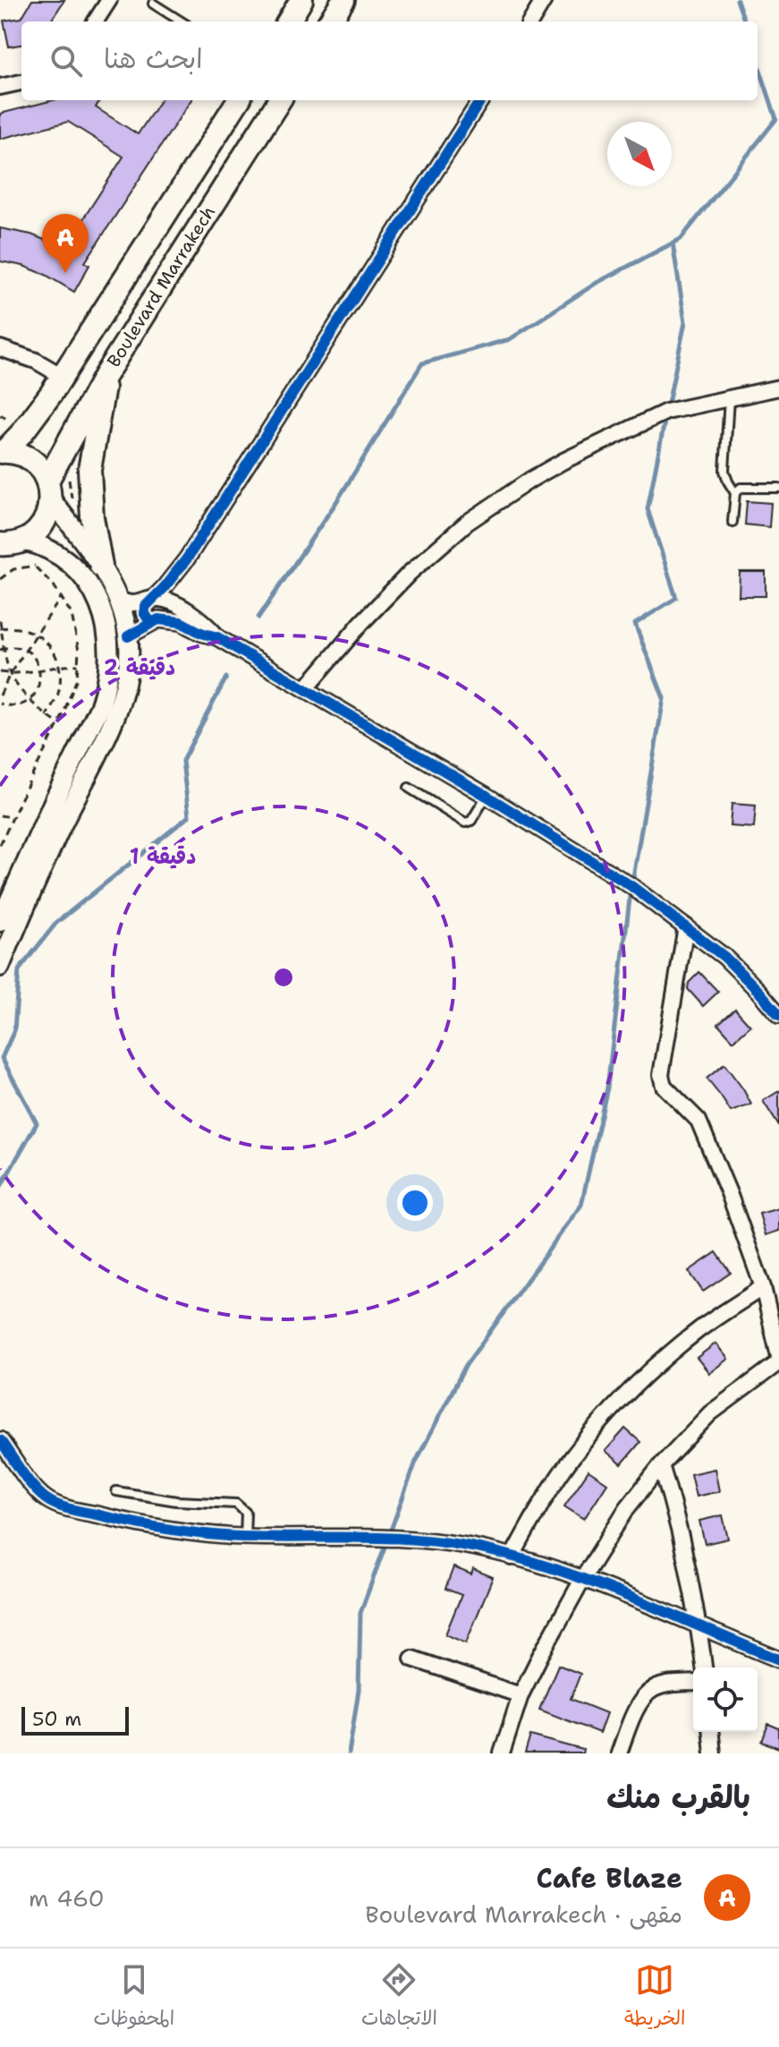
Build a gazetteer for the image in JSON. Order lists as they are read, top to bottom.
{
  "streets": {
    "main road": ["Boulevard Marrakech"]
  },
  "scale_bar": "50 m",
  "north": "bottom right",
  "page": {
    "search": "ابحث هنا",
    "pins": "A",
    "scale": "50 m",
    "heading": "بالقرب منك",
    "list": [
      {
        "mark": "A",
        "name": "Cafe Blaze",
        "note": "مقهى · Boulevard Marrakech",
        "value": "460 m"
      }
    ],
    "nav": ["الخريطة", "الاتجاهات", "المحفوظات"]
  },
  "rings": ["2 دقيقة", "1 دقيقة"]
}
